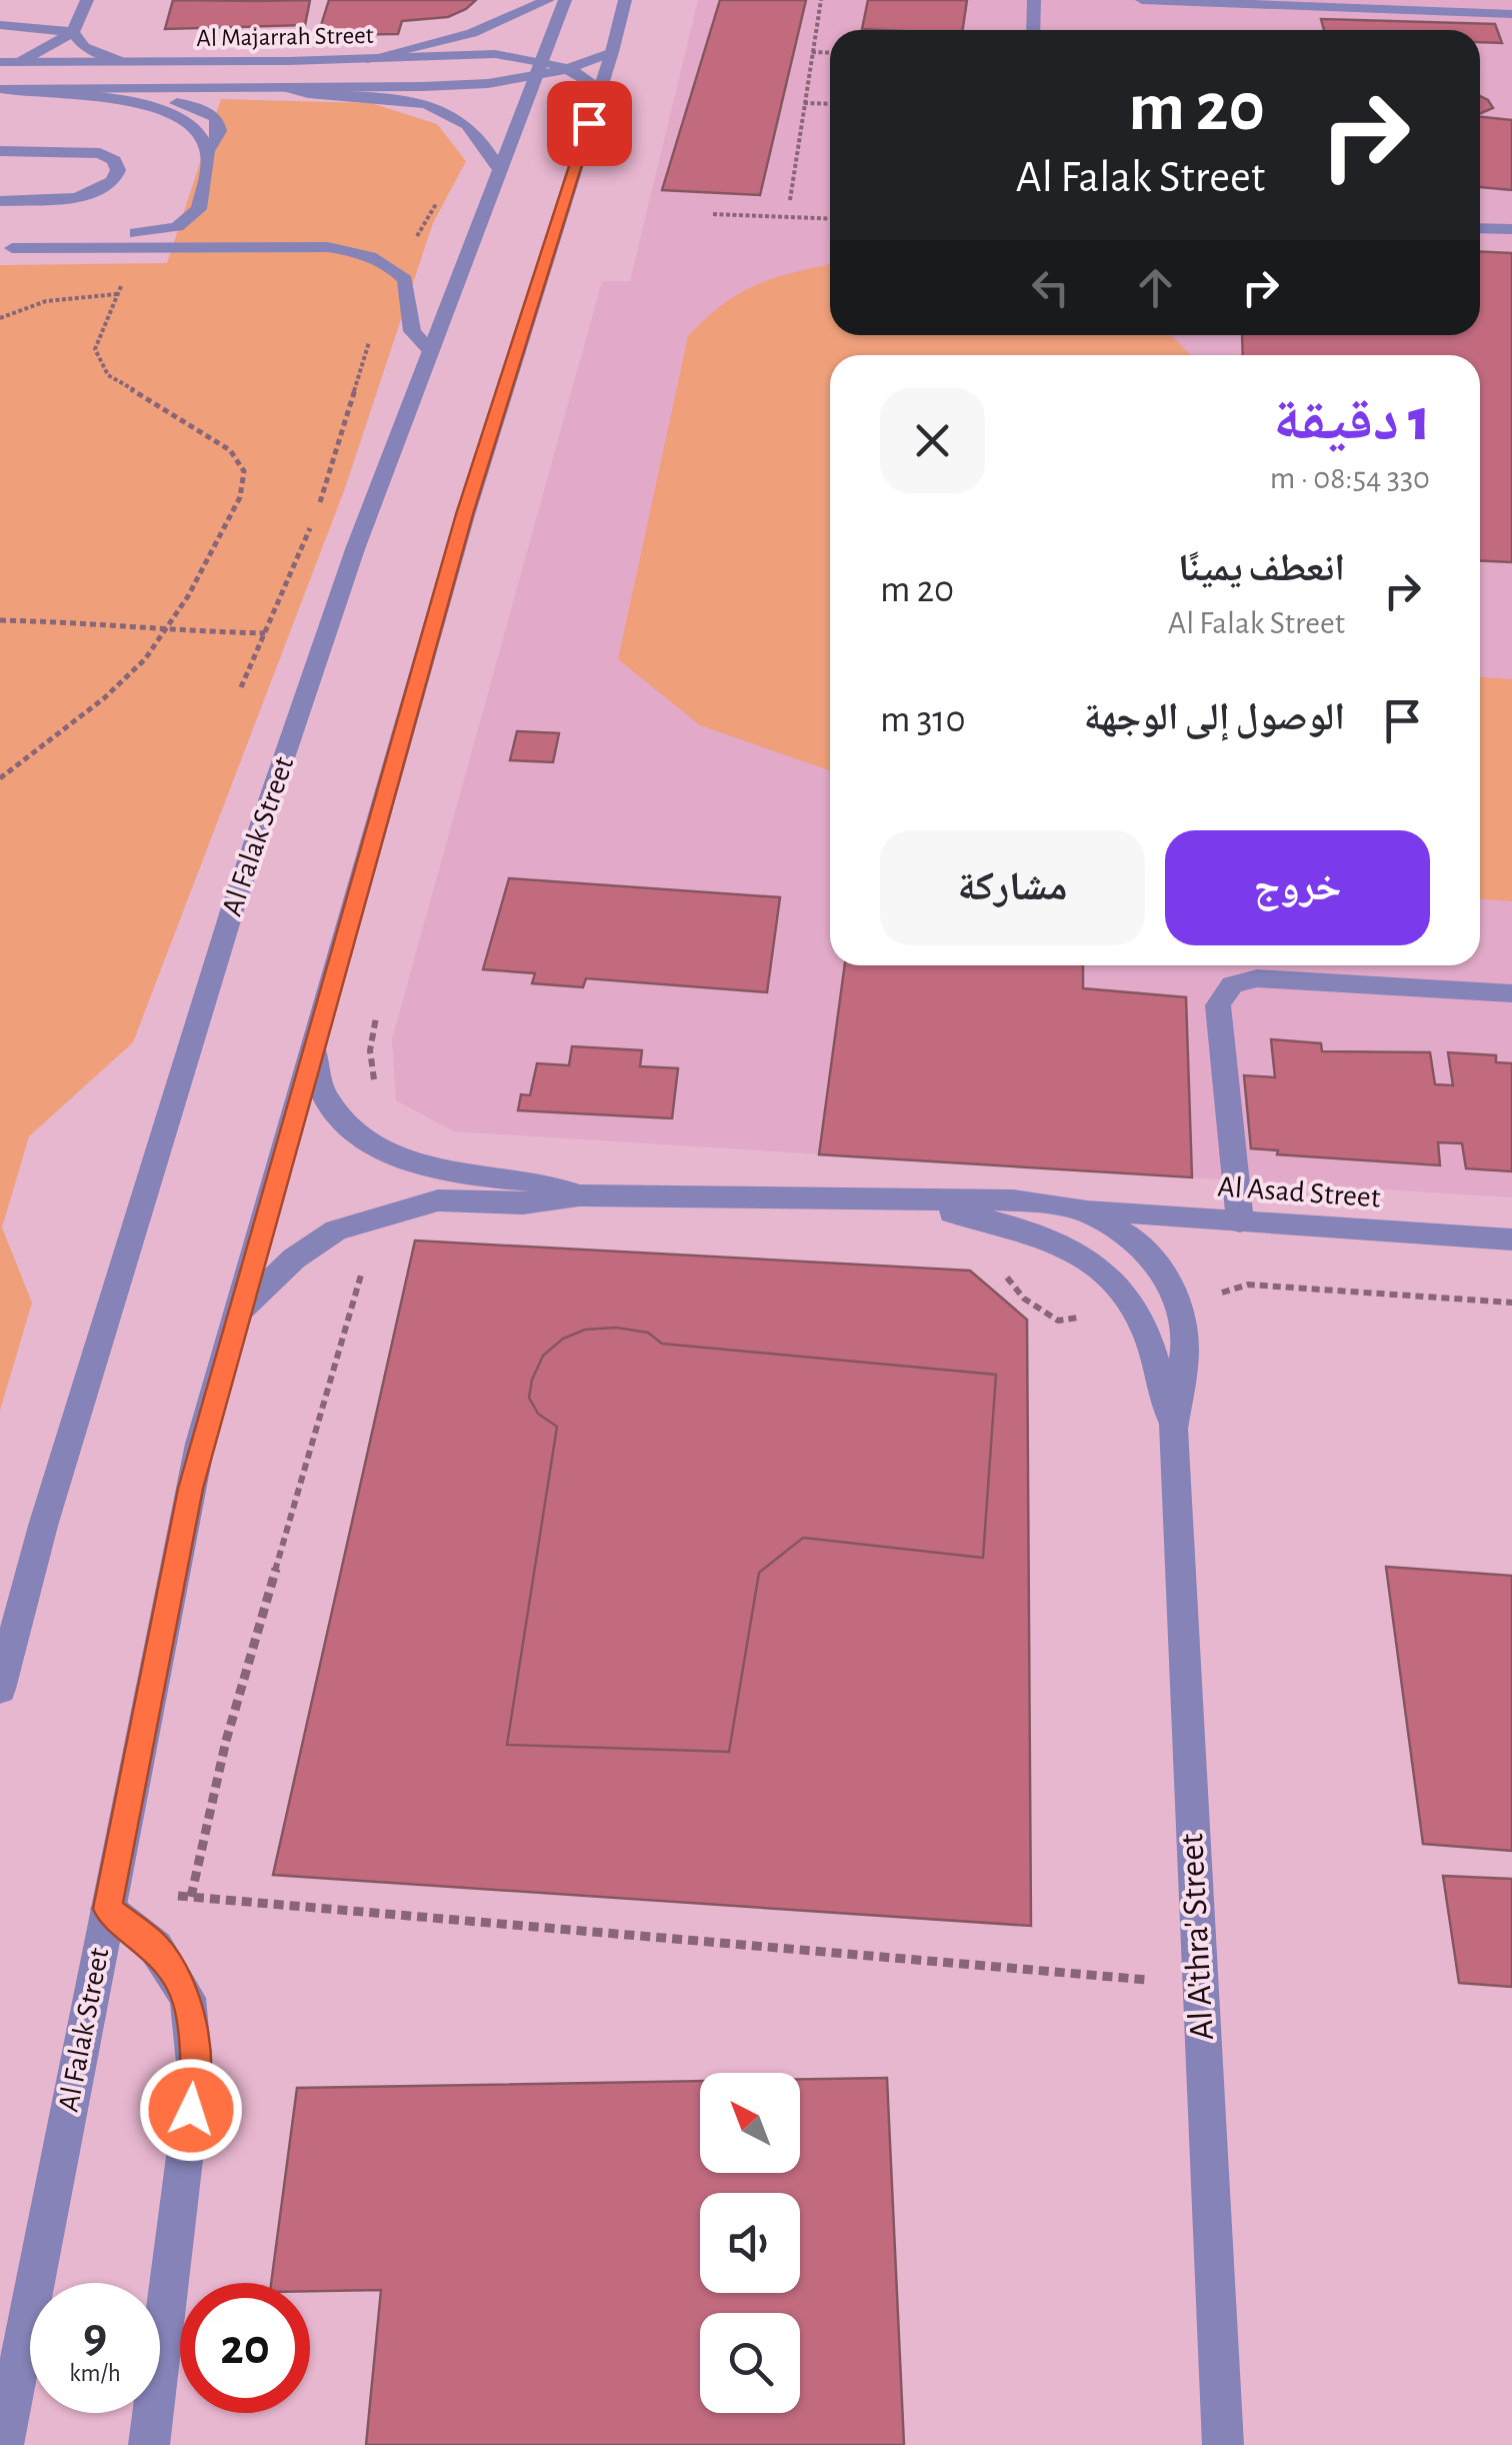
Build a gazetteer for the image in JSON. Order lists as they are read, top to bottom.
{
  "streets": {
    "street": [
      "Al Majarrah Street",
      "Al Falak Street",
      "Al Asad Street",
      "Al A'thra' Street"
    ]
  },
  "crossings": [
    ["Al Majarrah Street", "Al Falak Street"],
    ["Al Asad Street", "Al A'thra' Street"]
  ],
  "north": "top left",
  "page": {
    "turn": ["20 m", "Al Falak Street"],
    "heading": ["1 دقيقة", "330 m · 08:54"],
    "list": [
      {
        "name": "انعطف يمينًا",
        "note": "Al Falak Street",
        "value": "20 m"
      },
      {
        "name": "الوصول إلى الوجهة",
        "value": "310 m"
      }
    ],
    "buttons": ["خروج", "مشاركة"],
    "speed": "9 km/h",
    "limit": "20"
  }
}
